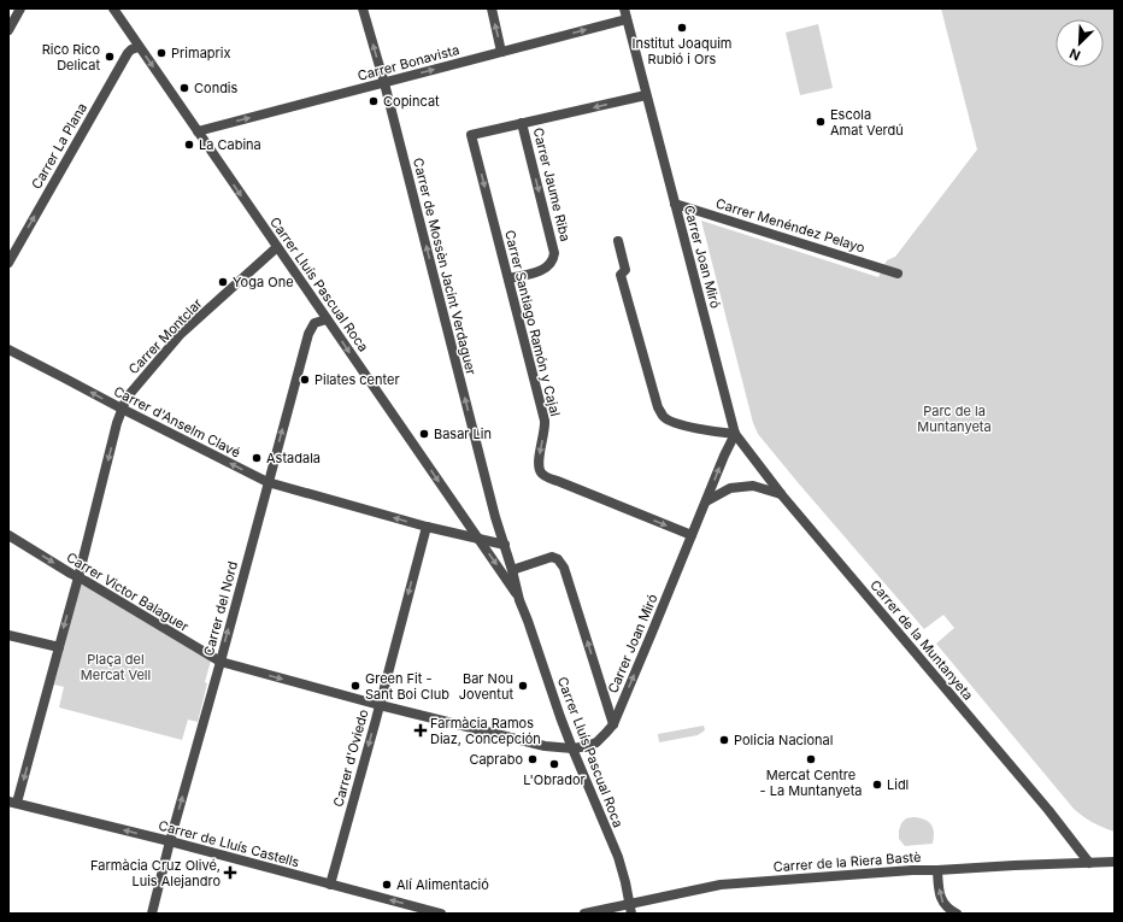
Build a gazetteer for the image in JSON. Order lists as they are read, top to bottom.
{
  "streets": {
    "street": [
      "Carrer Bonavista",
      "Carrer La Plana",
      "Carrer Jaume Riba",
      "Carrer Menéndez Pelayo",
      "Carrer Joan Miró",
      "Carrer de Mossèn Jacint Verdaguer",
      "Carrer Lluís Pascual Roca",
      "Carrer Santiago Ramón y Cajal",
      "Carrer Montclar",
      "Carrer d'Anselm Clavé",
      "Carrer Victor Balaguer",
      "Carrer del Nord",
      "Carrer de la Muntanyeta",
      "Carrer d'Oviedo",
      "Carrer de Lluís Castells",
      "Carrer de la Riera Bastè"
    ]
  },
  "crossings": [
    ["Carrer Bonavista", "Carrer Joan Miró"],
    ["Carrer Bonavista", "Carrer de Mossèn Jacint Verdaguer"],
    ["Carrer Bonavista", "Carrer Lluís Pascual Roca"],
    ["Carrer La Plana", "Carrer Lluís Pascual Roca"],
    ["Carrer Jaume Riba", "Carrer Santiago Ramón y Cajal"],
    ["Carrer Menéndez Pelayo", "Carrer Joan Miró"],
    ["Carrer Joan Miró", "Carrer Lluís Pascual Roca"],
    ["Carrer Joan Miró", "Carrer Santiago Ramón y Cajal"],
    ["Carrer Joan Miró", "Carrer Victor Balaguer"],
    ["Carrer Joan Miró", "Carrer de la Muntanyeta"],
    ["Carrer de Mossèn Jacint Verdaguer", "Carrer Lluís Pascual Roca"],
    ["Carrer Lluís Pascual Roca", "Carrer Montclar"],
    ["Carrer Lluís Pascual Roca", "Carrer d'Anselm Clavé"],
    ["Carrer Lluís Pascual Roca", "Carrer Victor Balaguer"],
    ["Carrer Lluís Pascual Roca", "Carrer del Nord"],
    ["Carrer Lluís Pascual Roca", "Carrer de la Riera Bastè"],
    ["Carrer Montclar", "Carrer d'Anselm Clavé"],
    ["Carrer Montclar", "Carrer Victor Balaguer"],
    ["Carrer Montclar", "Carrer de Lluís Castells"],
    ["Carrer d'Anselm Clavé", "Carrer del Nord"],
    ["Carrer d'Anselm Clavé", "Carrer d'Oviedo"],
    ["Carrer Victor Balaguer", "Carrer del Nord"],
    ["Carrer Victor Balaguer", "Carrer d'Oviedo"],
    ["Carrer del Nord", "Carrer de Lluís Castells"],
    ["Carrer de la Muntanyeta", "Carrer de la Riera Bastè"],
    ["Carrer d'Oviedo", "Carrer de Lluís Castells"]
  ],
  "one_way": [
    "Carrer Bonavista",
    "Carrer La Plana",
    "Carrer Jaume Riba",
    "Carrer de Mossèn Jacint Verdaguer",
    "Carrer Lluís Pascual Roca",
    "Carrer Montclar",
    "Carrer d'Anselm Clavé",
    "Carrer Victor Balaguer",
    "Carrer del Nord",
    "Carrer d'Oviedo",
    "Carrer de Lluís Castells"
  ],
  "parks": ["Parc de la Muntanyeta", "Plaça del Mercat Vell"],
  "places": {
    "other": [
      "Institut Joaquim Rubió i Ors",
      "Primaprix",
      "Rico Rico Delicat",
      "Condis",
      "Copincat",
      "Escola Amat Verdú",
      "La Cabina",
      "Yoga One",
      "Pilates center",
      "Basar Lin",
      "Astadala",
      "Green Fit - Sant Boi Club",
      "Bar Nou Joventut",
      "Policia Nacional",
      "Caprabo",
      "Mercat Centre - La Muntanyeta",
      "L'Obrador",
      "Lidl",
      "Alí Alimentació"
    ],
    "health": ["Farmàcia Ramos Diaz, Concepción", "Farmàcia Cruz Olivé, Luis Alejandro"]
  },
  "north": "bottom left"
}
